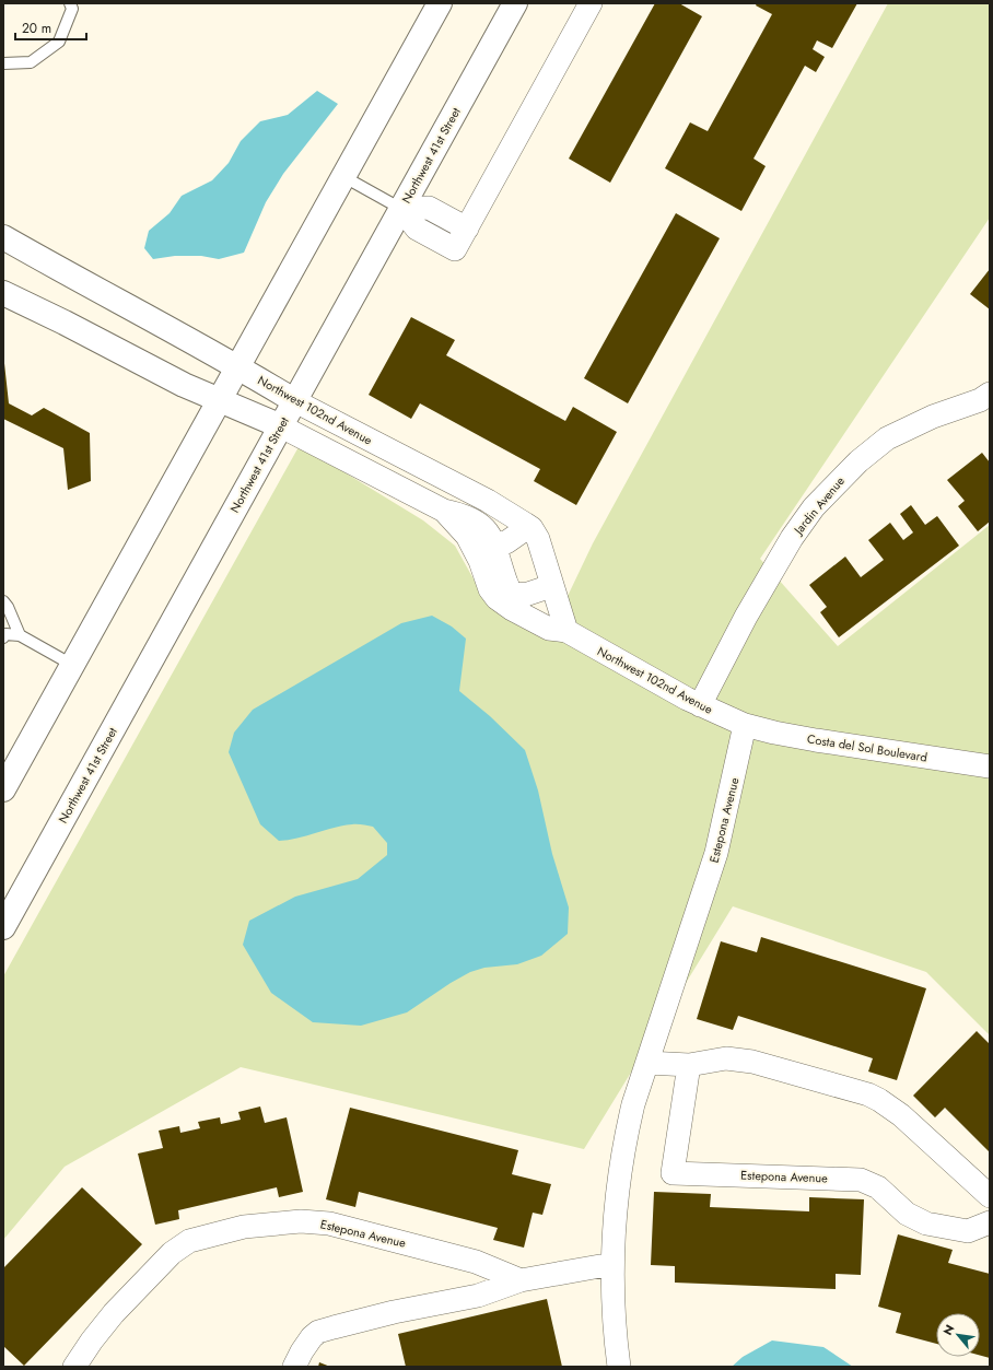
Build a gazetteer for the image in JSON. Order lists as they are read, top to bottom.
{
  "streets": {
    "main road": ["Northwest 41st Street", "Northwest 102nd Avenue"],
    "street": ["Jardin Avenue", "Costa del Sol Boulevard", "Estepona Avenue"]
  },
  "crossings": [
    ["Northwest 41st Street", "Northwest 102nd Avenue"],
    ["Northwest 102nd Avenue", "Jardin Avenue"],
    ["Northwest 102nd Avenue", "Costa del Sol Boulevard"],
    ["Northwest 102nd Avenue", "Estepona Avenue"],
    ["Costa del Sol Boulevard", "Estepona Avenue"]
  ],
  "scale_bar": "20 m",
  "north": "top left"
}
